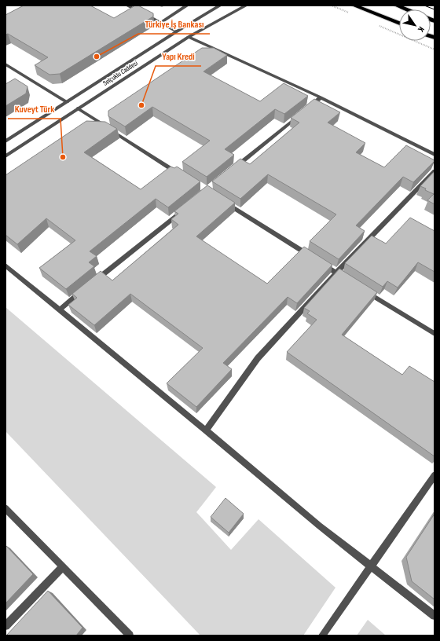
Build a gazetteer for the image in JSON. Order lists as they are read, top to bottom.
{
  "streets": {
    "street": ["Selçuklu Caddesi"]
  },
  "places": ["Türkiye İş Bankası", "Yapı Kredi", "Kuveyt Türk"],
  "north": "bottom right"
}
